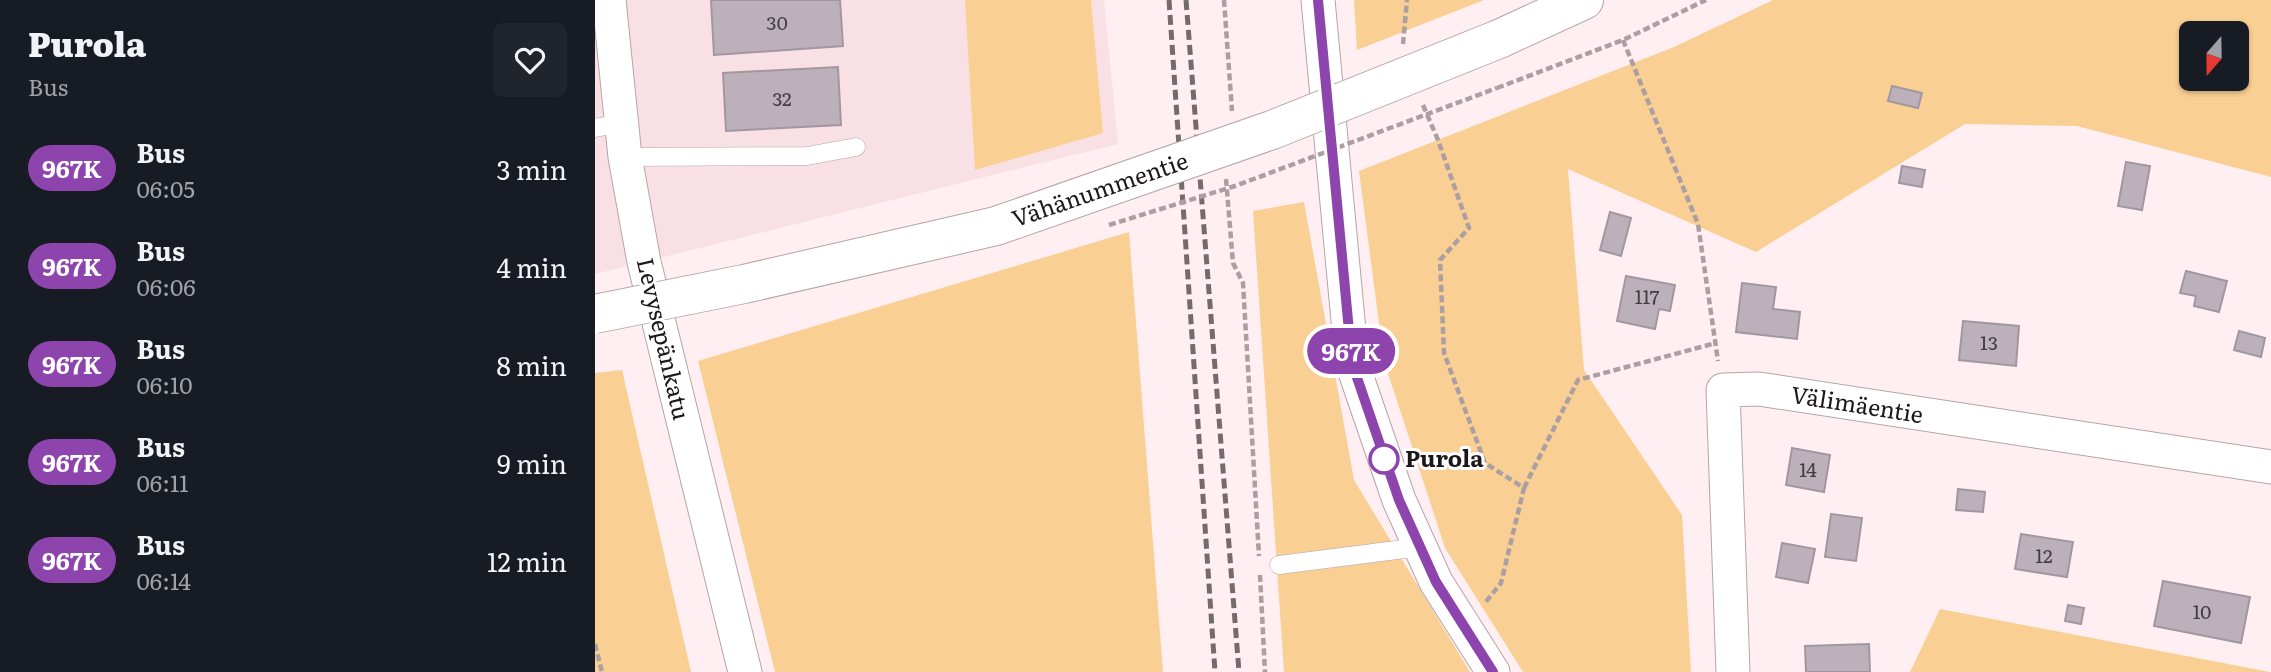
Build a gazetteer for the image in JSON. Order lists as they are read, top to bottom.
{
  "streets": {
    "main road": ["Vähänummentie"],
    "street": ["Levysepänkatu", "Välimäentie"]
  },
  "places": ["Purola"],
  "lines": ["bus line 967K"],
  "house_numbers": [
    "30",
    "32",
    "117",
    "13",
    "14",
    "12",
    "10"
  ],
  "north": "bottom",
  "page": {
    "heading": ["Purola", "Bus"],
    "on_map": "967K",
    "list": [
      {
        "mark": "967K",
        "name": "Bus",
        "note": "06:05",
        "value": "3 min"
      },
      {
        "mark": "967K",
        "name": "Bus",
        "note": "06:06",
        "value": "4 min"
      },
      {
        "mark": "967K",
        "name": "Bus",
        "note": "06:10",
        "value": "8 min"
      },
      {
        "mark": "967K",
        "name": "Bus",
        "note": "06:11",
        "value": "9 min"
      },
      {
        "mark": "967K",
        "name": "Bus",
        "note": "06:14",
        "value": "12 min"
      }
    ]
  }
}
